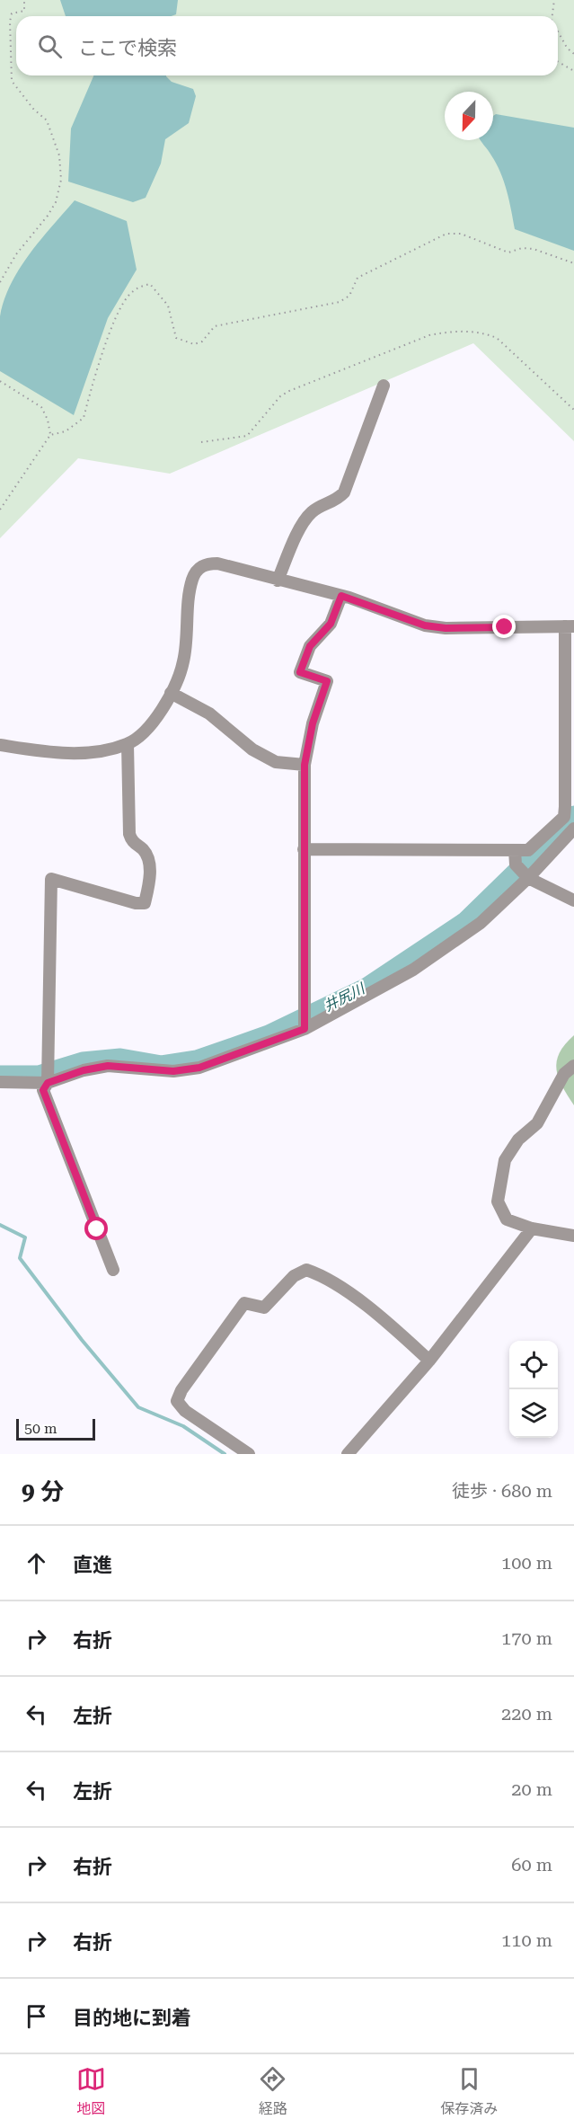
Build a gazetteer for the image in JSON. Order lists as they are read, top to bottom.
{
  "water": ["井尻川"],
  "scale_bar": "50 m",
  "north": "bottom",
  "page": {
    "search": "ここで検索",
    "scale": "50 m",
    "heading": ["9 分", "徒歩 · 680 m"],
    "list": [
      ["直進", "100 m"],
      ["右折", "170 m"],
      ["左折", "220 m"],
      ["左折", "20 m"],
      ["右折", "60 m"],
      ["右折", "110 m"],
      "目的地に到着"
    ],
    "nav": ["地図", "経路", "保存済み"]
  }
}
